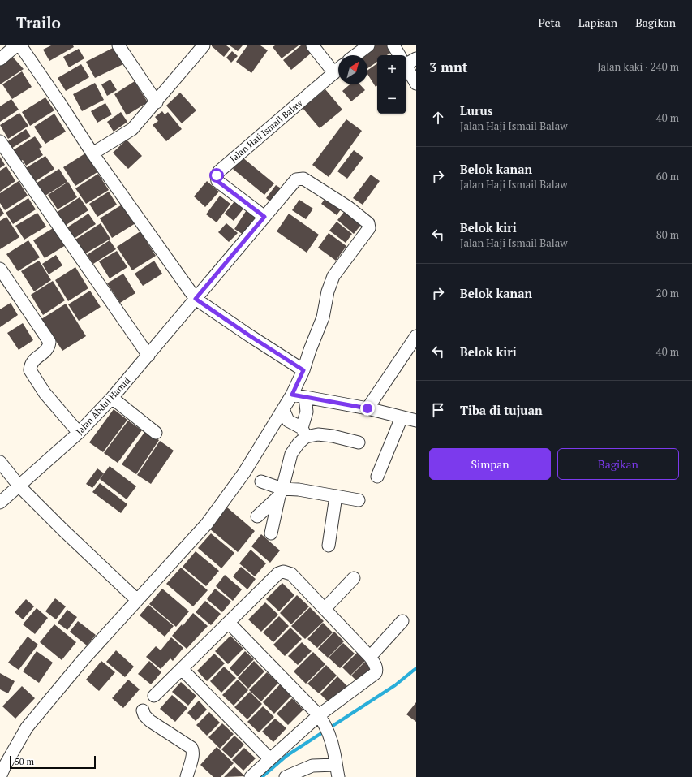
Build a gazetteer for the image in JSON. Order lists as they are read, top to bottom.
{
  "streets": {
    "street": ["Jalan Haji Ismail Balaw", "Jalan Abdul Hamid"]
  },
  "scale_bar": "50 m",
  "north": "top right",
  "page": {
    "header": "Trailo",
    "nav": ["Peta", "Lapisan", "Bagikan"],
    "heading": ["3 mnt", "Jalan kaki · 240 m"],
    "map_buttons": ["+", "−"],
    "list": [
      ["Lurus", "Jalan Haji Ismail Balaw", "40 m"],
      ["Belok kanan", "Jalan Haji Ismail Balaw", "60 m"],
      ["Belok kiri", "Jalan Haji Ismail Balaw", "80 m"],
      ["Belok kanan", "20 m"],
      ["Belok kiri", "40 m"],
      "Tiba di tujuan"
    ],
    "buttons": ["Simpan", "Bagikan"],
    "scale": "50 m"
  }
}
